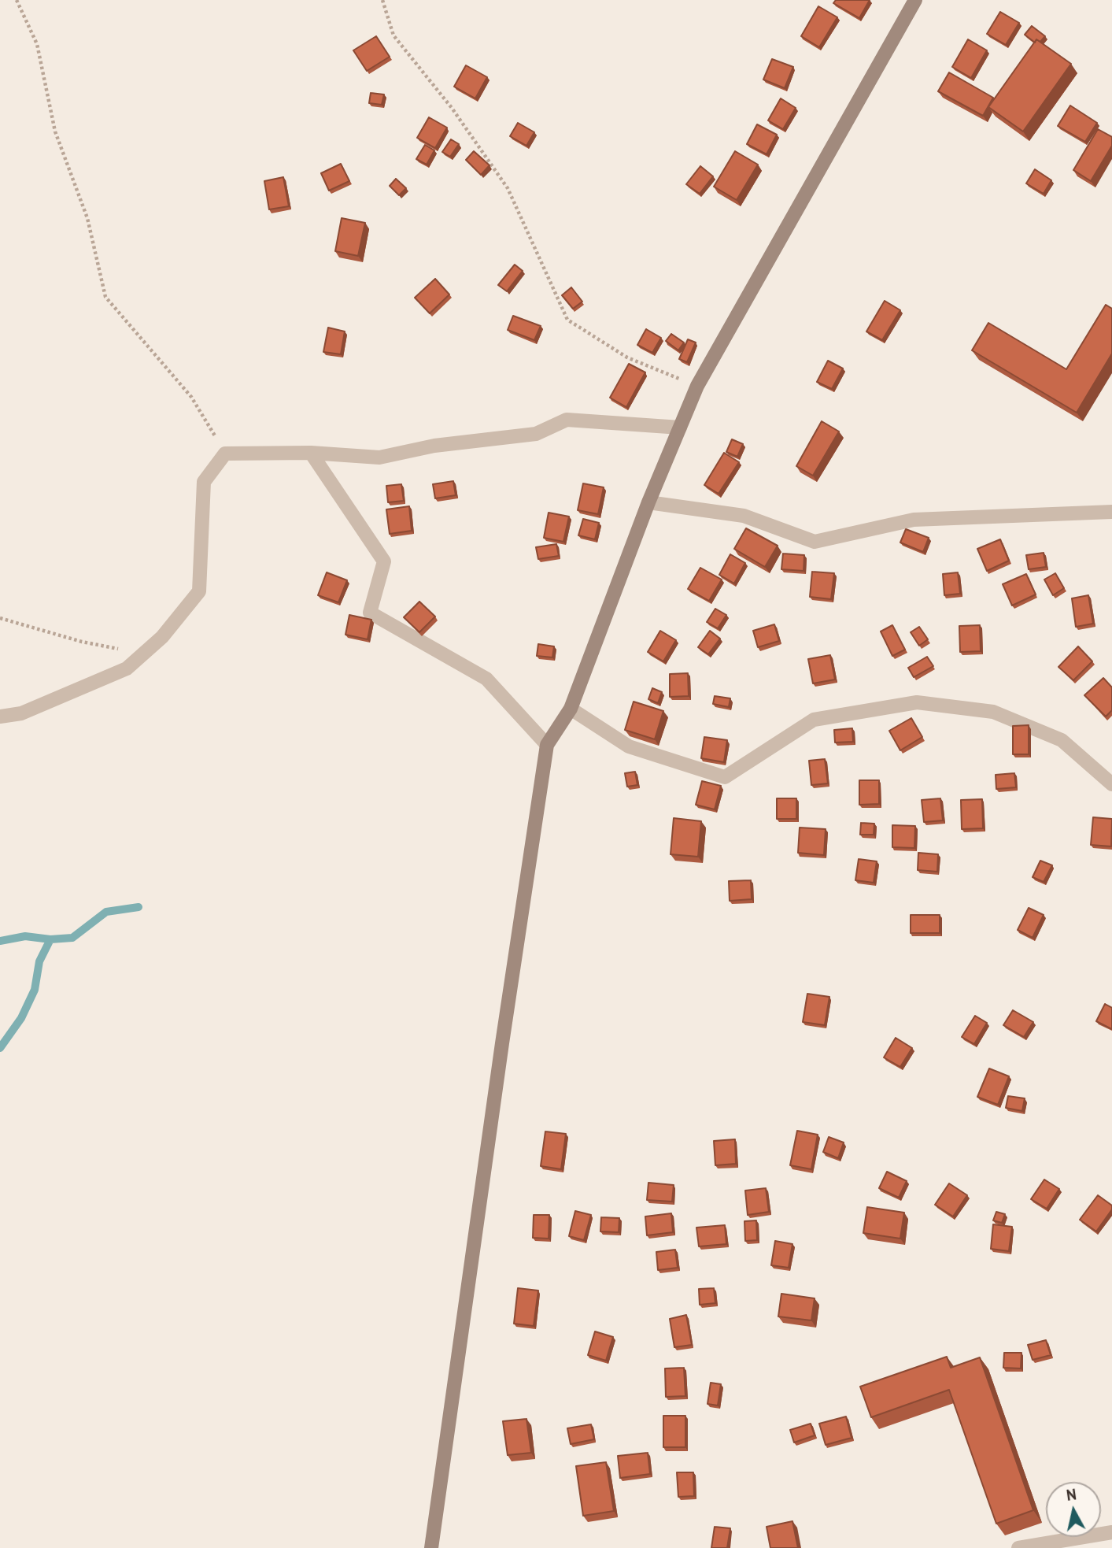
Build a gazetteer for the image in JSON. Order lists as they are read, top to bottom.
{
  "north": "top"
}
